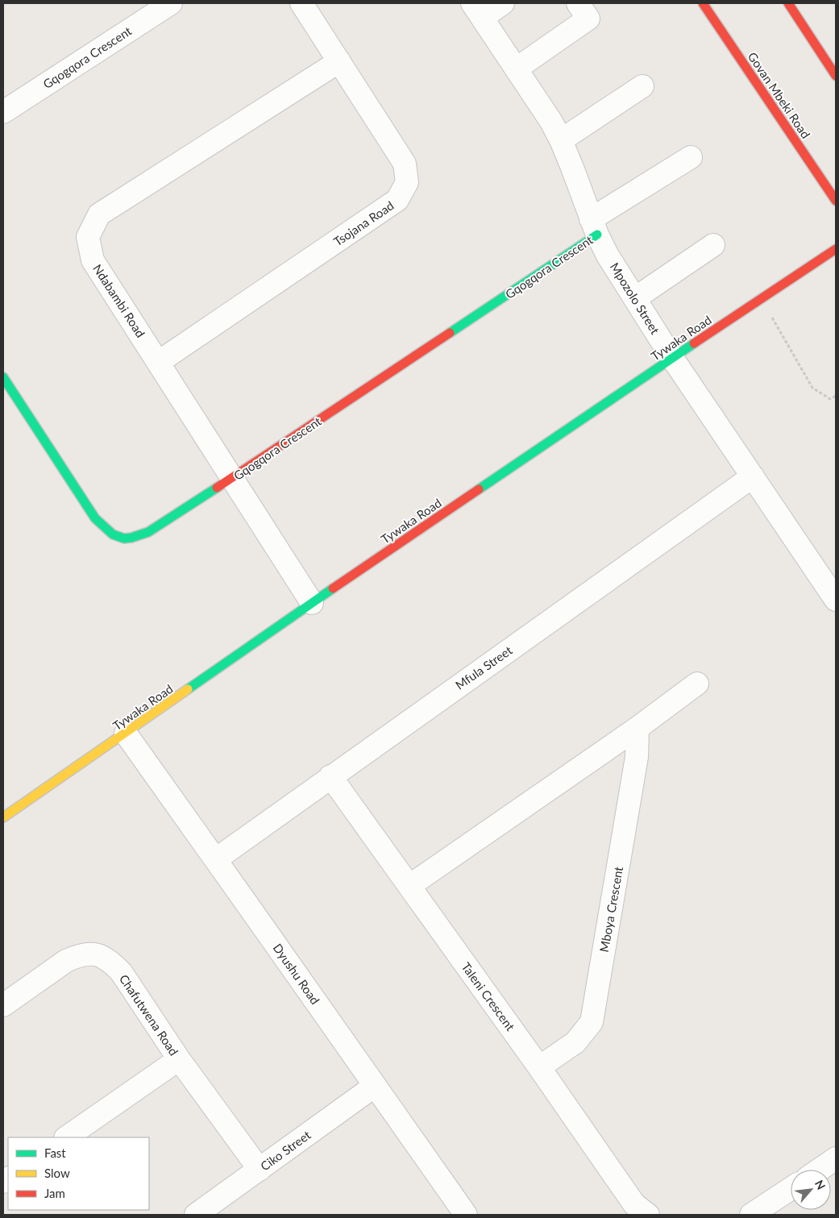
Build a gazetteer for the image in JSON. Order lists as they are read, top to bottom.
{
  "streets": {
    "street": [
      "Gqogqora Crescent",
      "Govan Mbeki Road",
      "Tsojana Road",
      "Mpozolo Street",
      "Ndabambi Road",
      "Tywaka Road",
      "Mfula Street",
      "Mboya Crescent",
      "Dyushu Road",
      "Taleni Crescent",
      "Chafutwena Road",
      "Ciko Street"
    ]
  },
  "crossings": [
    ["Gqogqora Crescent", "Mpozolo Street"],
    ["Gqogqora Crescent", "Ndabambi Road"],
    ["Tsojana Road", "Ndabambi Road"],
    ["Mpozolo Street", "Tywaka Road"],
    ["Mpozolo Street", "Mfula Street"],
    ["Ndabambi Road", "Tywaka Road"],
    ["Tywaka Road", "Dyushu Road"],
    ["Mfula Street", "Dyushu Road"],
    ["Mfula Street", "Taleni Crescent"],
    ["Mboya Crescent", "Taleni Crescent"],
    ["Dyushu Road", "Ciko Street"],
    ["Chafutwena Road", "Ciko Street"]
  ],
  "legend": ["Fast", "Slow", "Jam"],
  "north": "top right"
}
